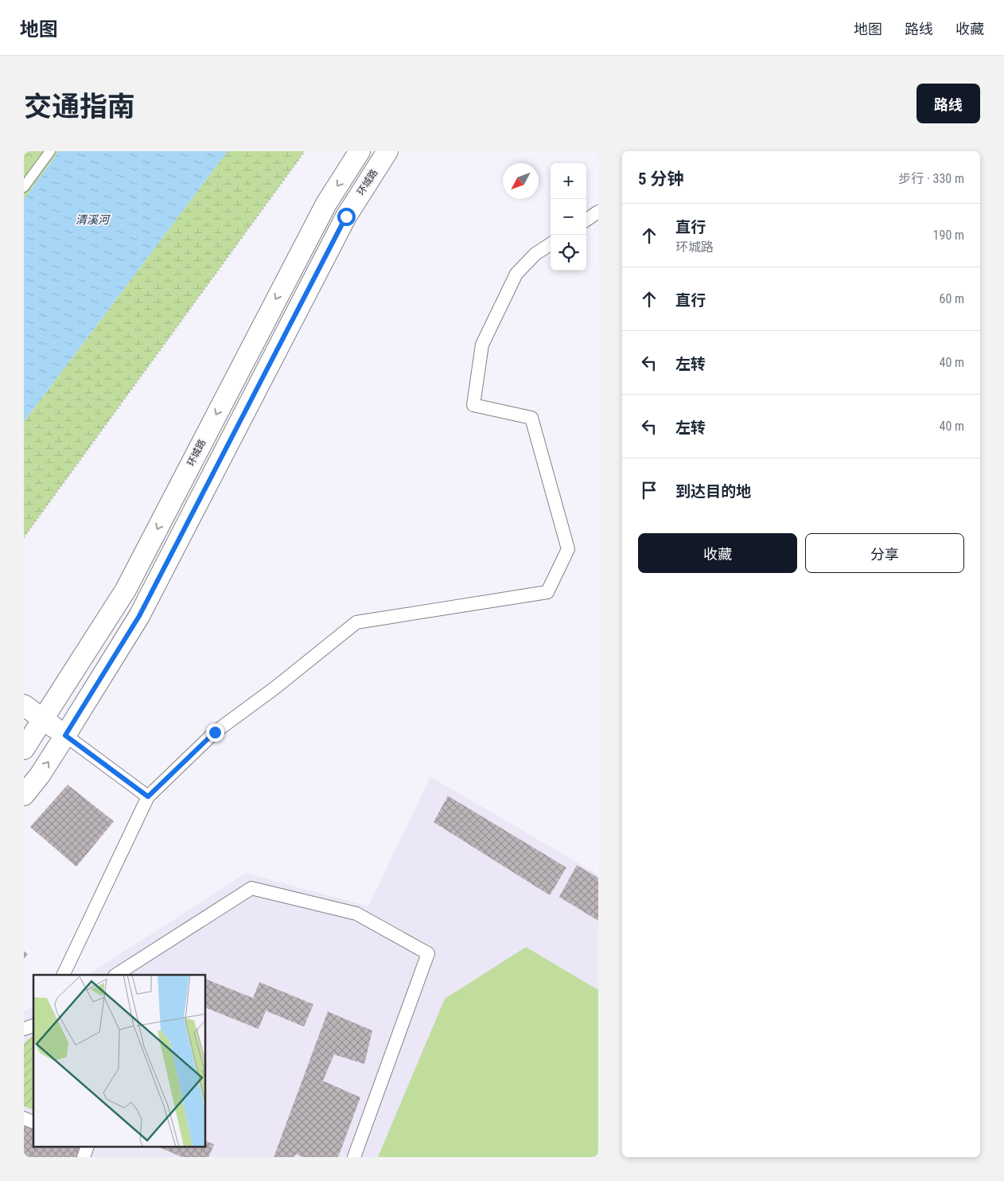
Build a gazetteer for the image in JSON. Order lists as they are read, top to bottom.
{
  "streets": {
    "main road": ["环城路"]
  },
  "water": ["清溪河"],
  "north": "bottom left",
  "page": {
    "header": "地图",
    "nav": ["地图", "路线", "收藏"],
    "title": "交通指南",
    "buttons": [
      "路线",
      ["收藏", "分享"]
    ],
    "heading": ["5 分钟", "步行 · 330 m"],
    "map_buttons": ["+", "−"],
    "list": [
      ["直行", "环城路", "190 m"],
      ["直行", "60 m"],
      ["左转", "40 m"],
      ["左转", "40 m"],
      "到达目的地"
    ]
  }
}
